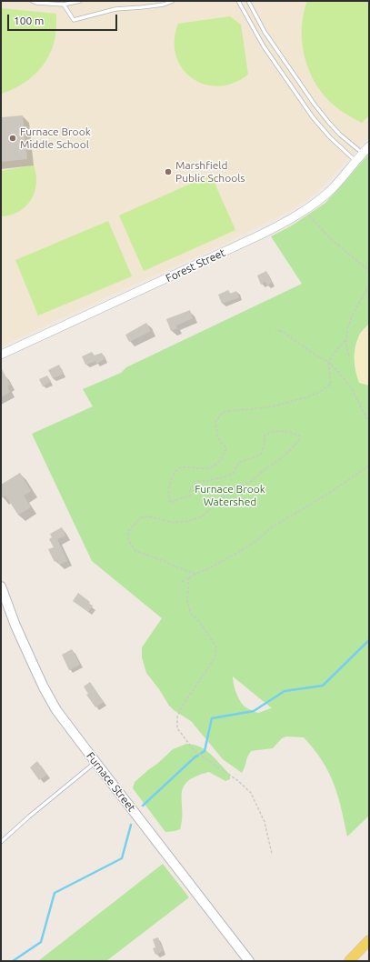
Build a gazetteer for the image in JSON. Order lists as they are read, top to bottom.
{
  "streets": {
    "main road": ["Furnace Street"],
    "street": ["Forest Street"]
  },
  "parks": ["Furnace Brook Watershed"],
  "places": ["Furnace Brook Middle School", "Marshfield Public Schools"],
  "scale_bar": "100 m"
}
